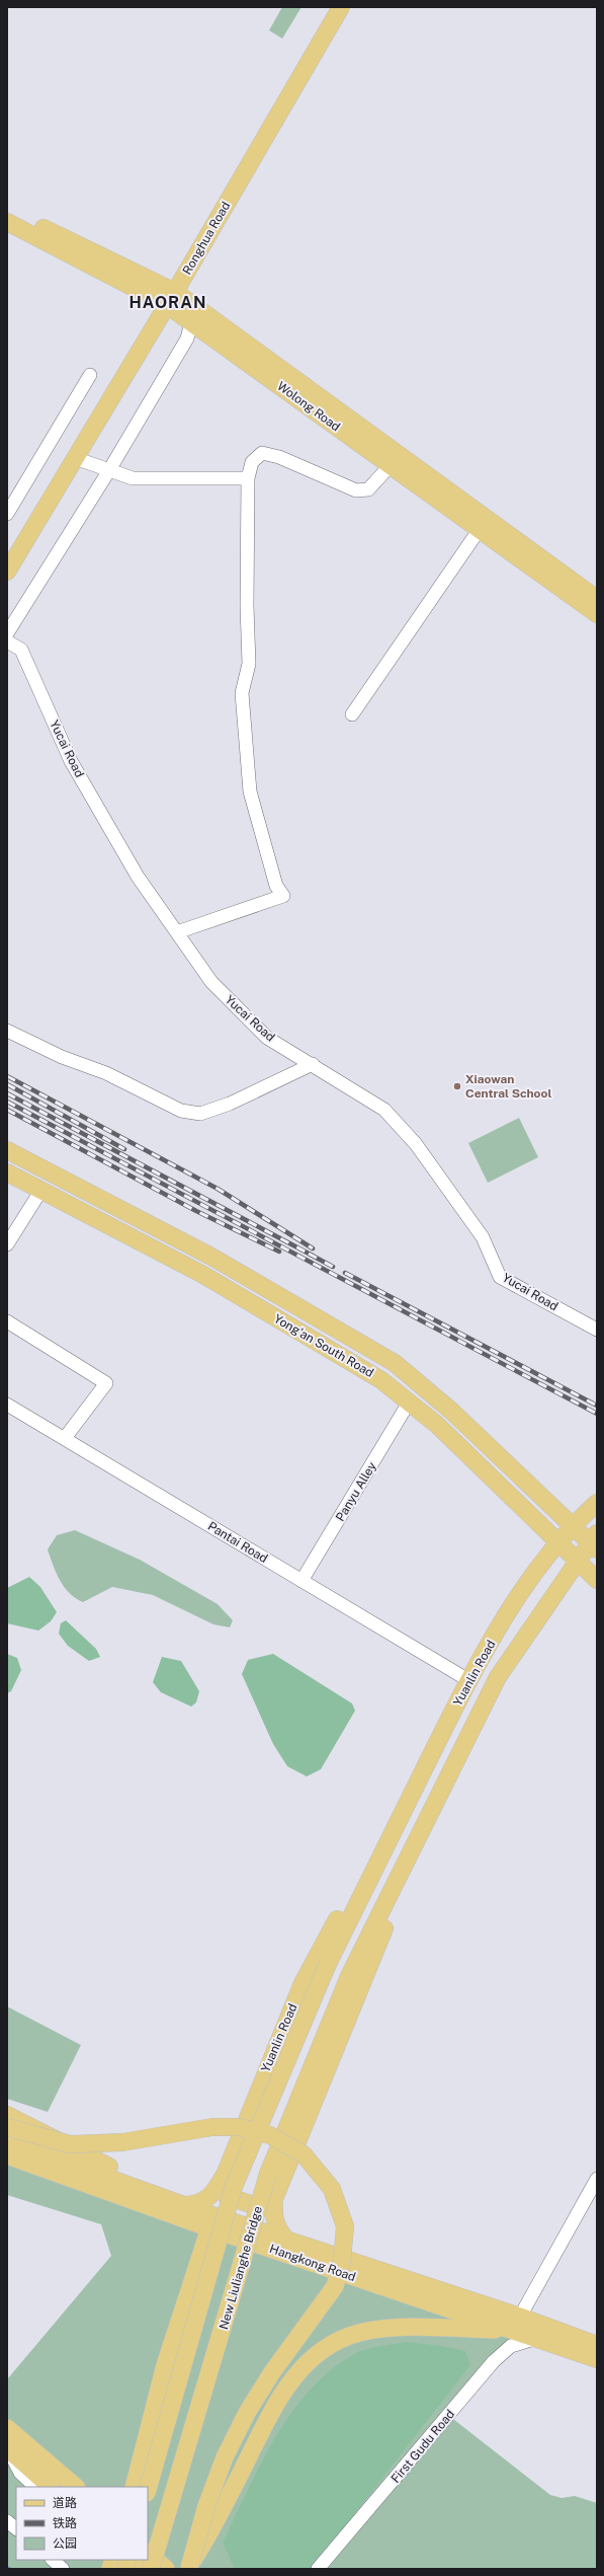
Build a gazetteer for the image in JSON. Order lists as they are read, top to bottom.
{
  "streets": {
    "main road": [
      "Ronghua Road",
      "Wolong Road",
      "Yong'an South Road",
      "Yuanlin Road",
      "Hangkong Road",
      "New Liulianghe Bridge"
    ],
    "street": [
      "Yucai Road",
      "Panyu Alley",
      "Pantai Road",
      "First Gudu Road"
    ]
  },
  "crossings": [
    ["Ronghua Road", "Wolong Road"],
    ["Yong'an South Road", "Panyu Alley"],
    ["Yong'an South Road", "Yuanlin Road"],
    ["Panyu Alley", "Pantai Road"],
    ["Pantai Road", "Yuanlin Road"],
    ["Yuanlin Road", "Hangkong Road"],
    ["Yuanlin Road", "New Liulianghe Bridge"],
    ["Hangkong Road", "First Gudu Road"]
  ],
  "districts": ["HAORAN"],
  "places": ["Xiaowan Central School"],
  "legend": ["道路", "铁路", "公园"]
}
